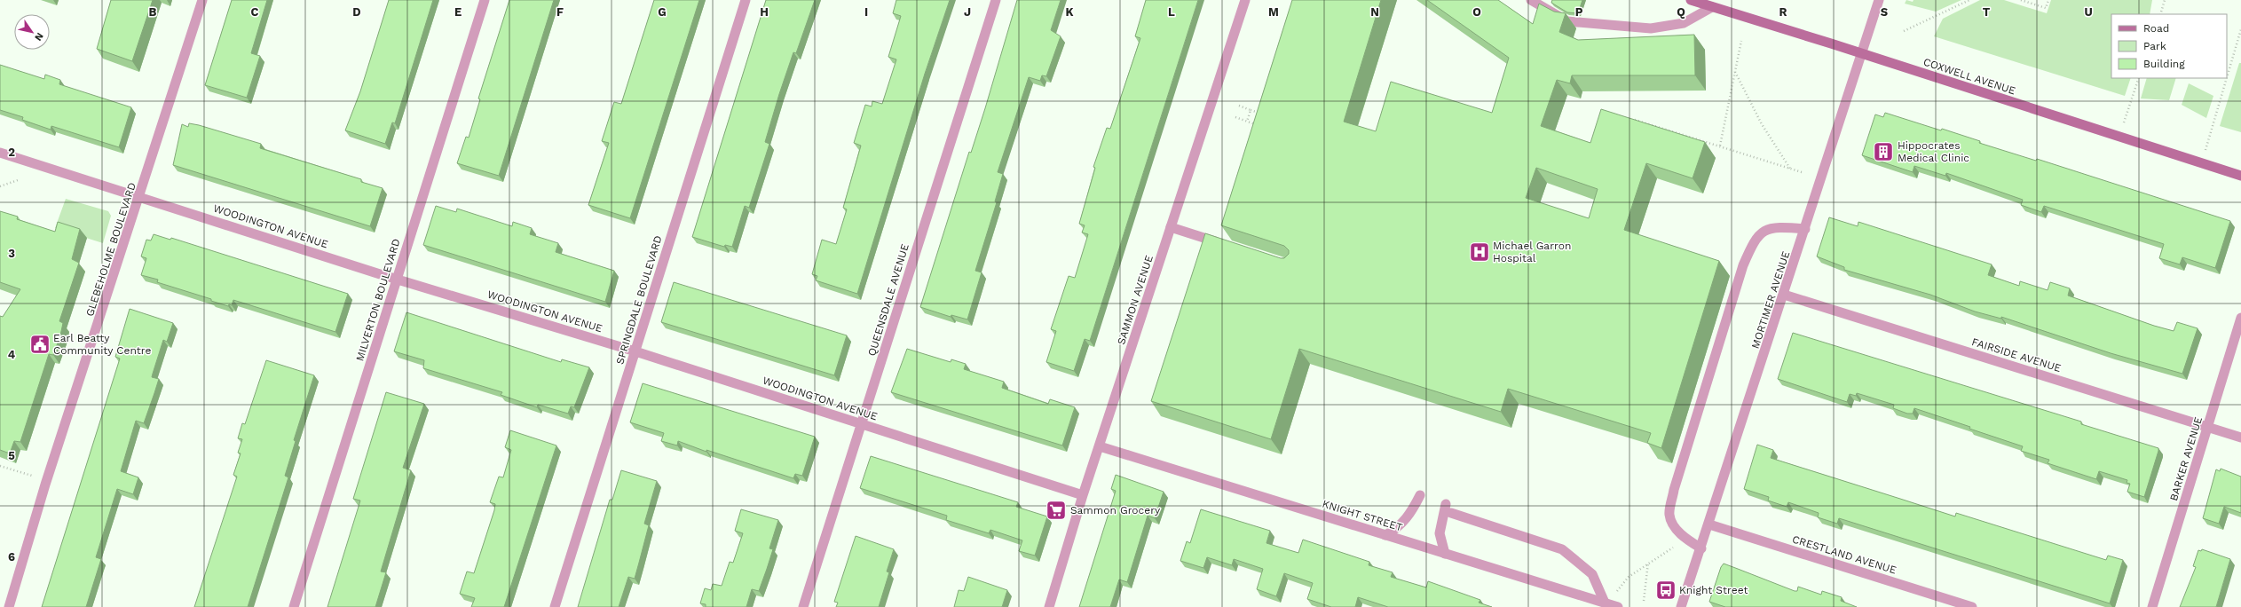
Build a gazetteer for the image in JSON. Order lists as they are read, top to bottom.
{
  "streets": {
    "main road": ["COXWELL AVENUE"],
    "street": [
      "WOODINGTON AVENUE",
      "GLEBEHOLME BOULEVARD",
      "MILVERTON BOULEVARD",
      "SPRINGDALE BOULEVARD",
      "QUEENSDALE AVENUE",
      "SAMMON AVENUE",
      "MORTIMER AVENUE",
      "FAIRSIDE AVENUE",
      "BARKER AVENUE",
      "KNIGHT STREET",
      "CRESTLAND AVENUE"
    ]
  },
  "crossings": [
    ["COXWELL AVENUE", "MORTIMER AVENUE"],
    ["WOODINGTON AVENUE", "GLEBEHOLME BOULEVARD"],
    ["WOODINGTON AVENUE", "MILVERTON BOULEVARD"],
    ["WOODINGTON AVENUE", "SPRINGDALE BOULEVARD"],
    ["WOODINGTON AVENUE", "QUEENSDALE AVENUE"],
    ["WOODINGTON AVENUE", "SAMMON AVENUE"],
    ["SAMMON AVENUE", "KNIGHT STREET"],
    ["MORTIMER AVENUE", "FAIRSIDE AVENUE"],
    ["MORTIMER AVENUE", "CRESTLAND AVENUE"],
    ["FAIRSIDE AVENUE", "BARKER AVENUE"]
  ],
  "places": {
    "building": ["Hippocrates Medical Clinic"],
    "hospital": ["Michael Garron Hospital"],
    "public building": ["Earl Beatty Community Centre"],
    "supermarket": ["Sammon Grocery"],
    "bus stop": ["Knight Street"]
  },
  "legend": ["Road", "Park", "Building"],
  "north": "bottom right",
  "grid": {
    "columns": [
      "B",
      "C",
      "D",
      "E",
      "F",
      "G",
      "H",
      "I",
      "J",
      "K",
      "L",
      "M",
      "N",
      "O",
      "P",
      "Q",
      "R",
      "S",
      "T",
      "U"
    ],
    "rows": [
      "2",
      "3",
      "4",
      "5",
      "6"
    ]
  }
}
